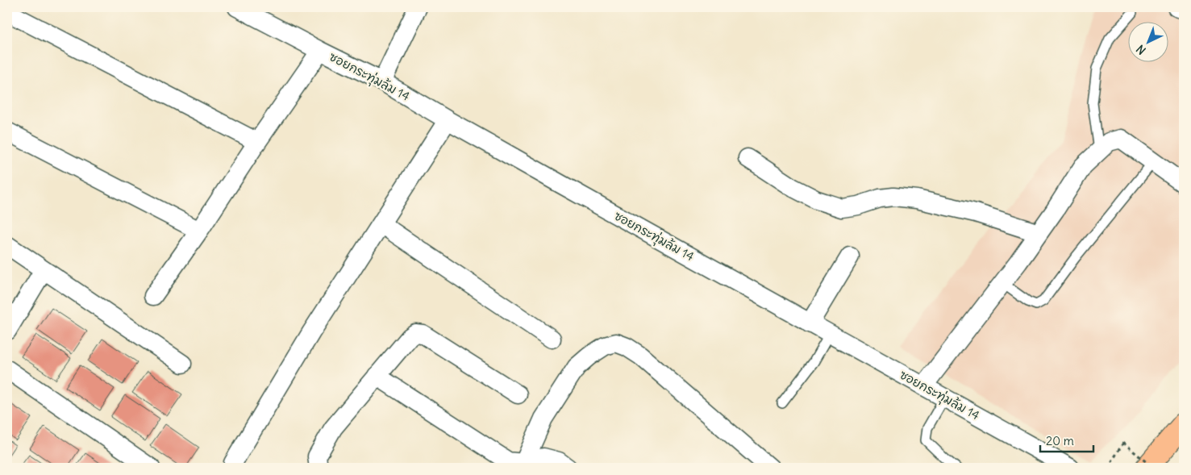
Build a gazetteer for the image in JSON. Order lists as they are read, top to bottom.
{
  "streets": {
    "street": ["ซอยกระทุ่มล้ม 14"]
  },
  "scale_bar": "20 m",
  "north": "bottom left"
}
